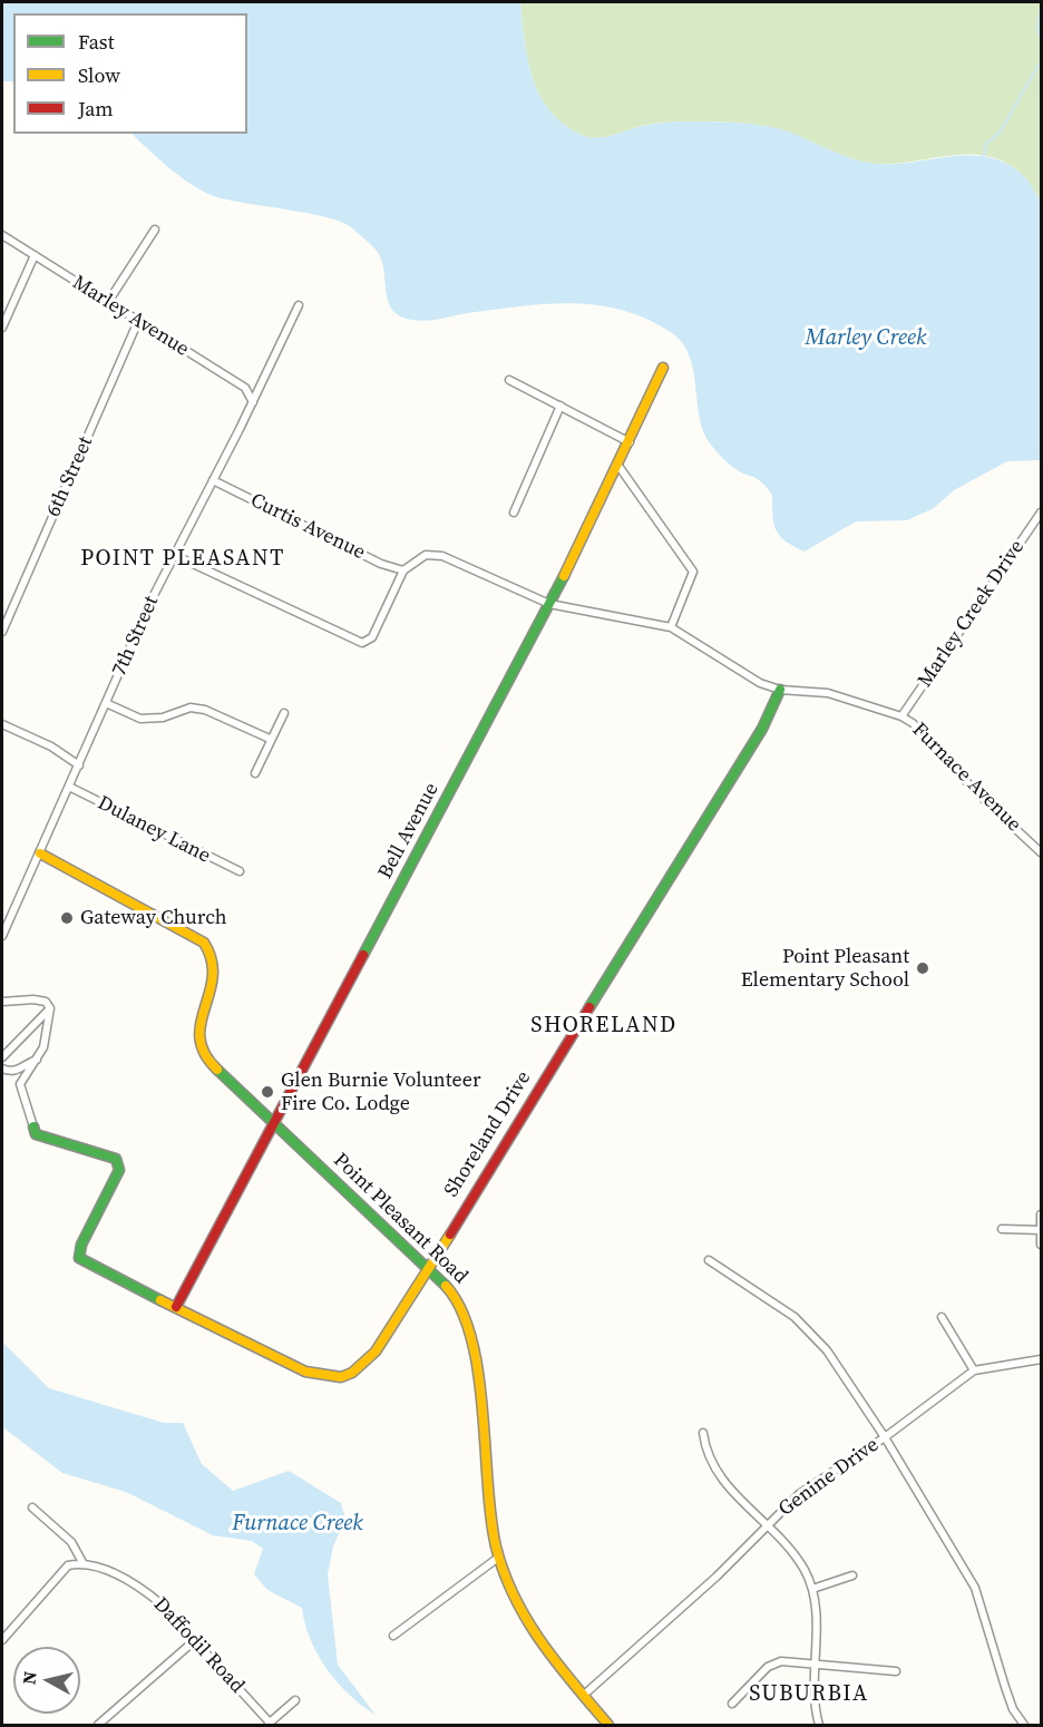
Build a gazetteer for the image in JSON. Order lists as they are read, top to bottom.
{
  "streets": {
    "street": [
      "Marley Avenue",
      "6th Street",
      "Curtis Avenue",
      "Marley Creek Drive",
      "7th Street",
      "Furnace Avenue",
      "Dulaney Lane",
      "Bell Avenue",
      "Shoreland Drive",
      "Point Pleasant Road",
      "Genine Drive",
      "Daffodil Road"
    ]
  },
  "crossings": [
    ["Marley Avenue", "6th Street"],
    ["Marley Avenue", "7th Street"],
    ["Curtis Avenue", "7th Street"],
    ["Curtis Avenue", "Furnace Avenue"],
    ["Marley Creek Drive", "Furnace Avenue"],
    ["7th Street", "Dulaney Lane"],
    ["7th Street", "Point Pleasant Road"],
    ["Furnace Avenue", "Bell Avenue"],
    ["Furnace Avenue", "Shoreland Drive"],
    ["Bell Avenue", "Shoreland Drive"],
    ["Bell Avenue", "Point Pleasant Road"],
    ["Shoreland Drive", "Point Pleasant Road"],
    ["Point Pleasant Road", "Genine Drive"]
  ],
  "districts": ["POINT PLEASANT", "SHORELAND", "SUBURBIA"],
  "water": ["Marley Creek", "Furnace Creek"],
  "places": ["Gateway Church", "Point Pleasant Elementary School", "Glen Burnie Volunteer Fire Co. Lodge"],
  "legend": ["Fast", "Slow", "Jam"],
  "north": "left"
}
